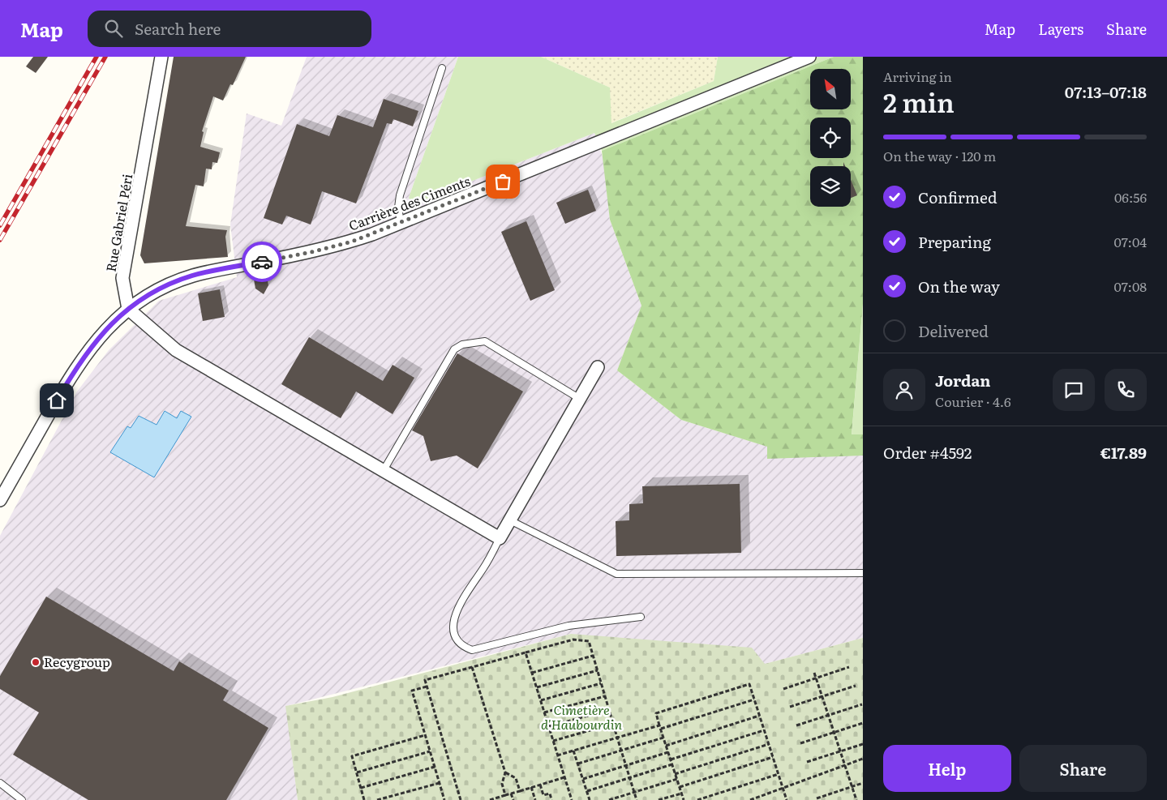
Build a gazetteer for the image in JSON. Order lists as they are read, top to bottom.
{
  "streets": {
    "street": ["Carrière des Ciments", "Rue Gabriel Péri"]
  },
  "crossings": [
    ["Carrière des Ciments", "Rue Gabriel Péri"]
  ],
  "parks": ["Cimetière d'Haubourdin"],
  "places": ["Recygroup"],
  "north": "top left",
  "page": {
    "header": "Map",
    "search": "Search here",
    "nav": ["Map", "Layers", "Share"],
    "heading": ["2 min", "Arriving in", "07:13–07:18"],
    "panel": [
      "Jordan",
      "Courier · 4.6",
      "Order #4592",
      "€17.89"
    ],
    "bar": "On the way · 120 m",
    "list": [
      ["Confirmed", "06:56"],
      ["Preparing", "07:04"],
      ["On the way", "07:08"],
      "Delivered"
    ],
    "buttons": ["Help", "Share"]
  }
}
